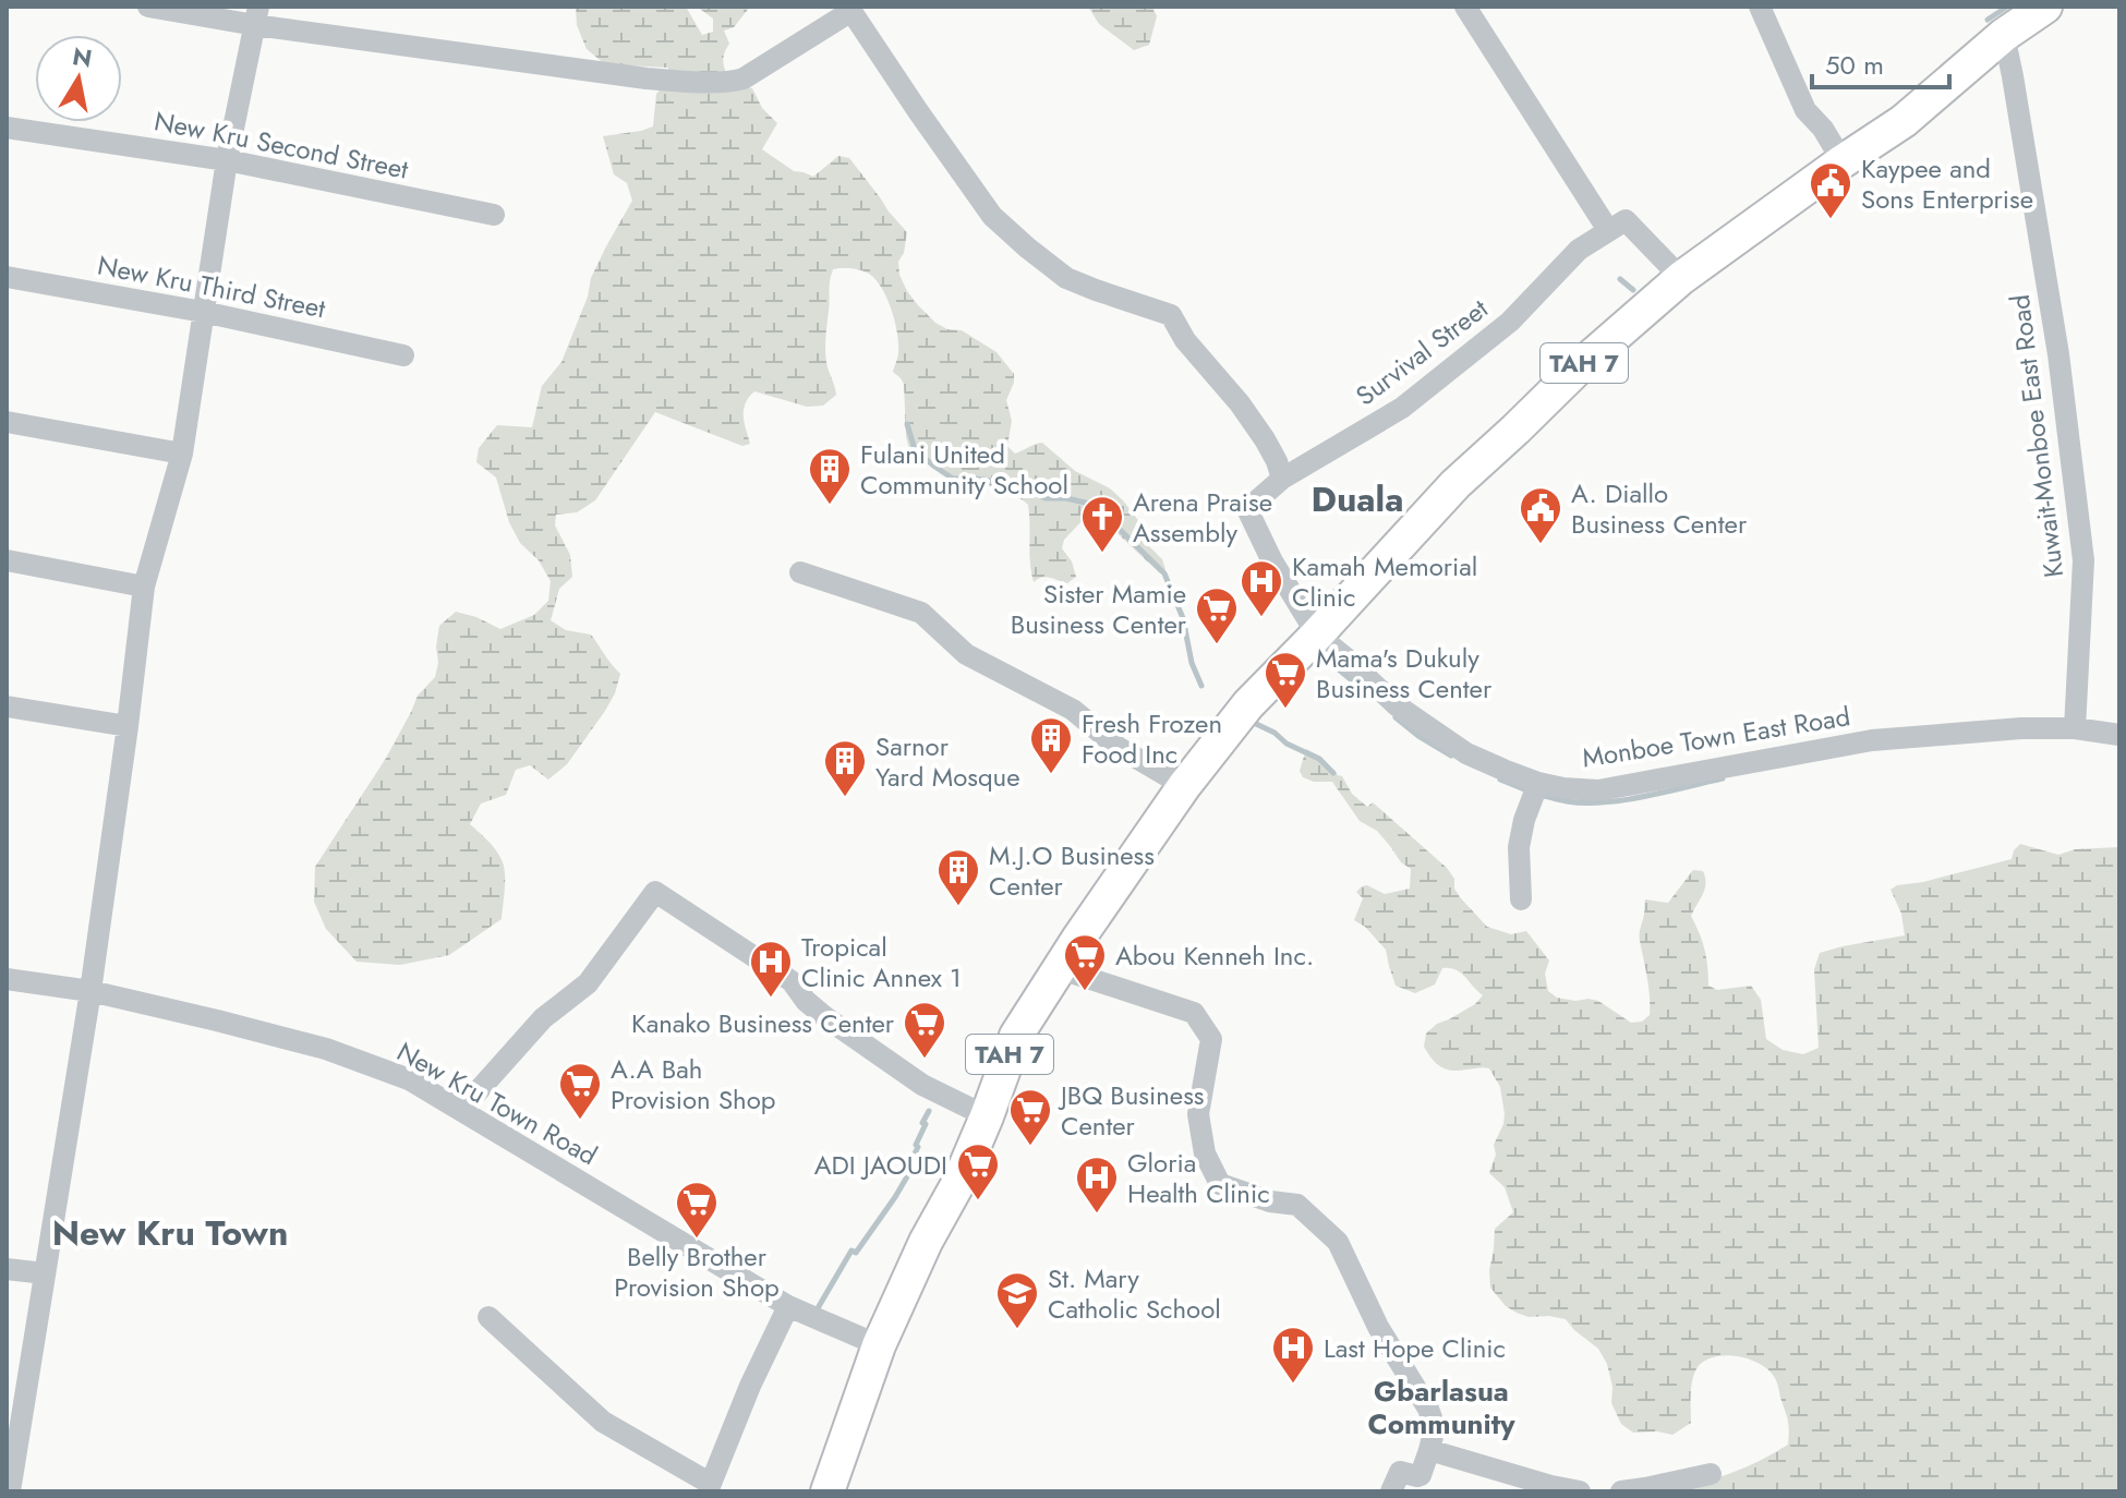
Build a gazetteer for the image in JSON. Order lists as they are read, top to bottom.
{
  "streets": {
    "highway": ["TAH 7"],
    "street": [
      "New Kru Second Street",
      "New Kru Third Street",
      "Survival Street",
      "Kuwait-Monboe East Road",
      "Monboe Town East Road",
      "New Kru Town Road"
    ]
  },
  "crossings": [
    ["Survival Street", "TAH 7"],
    ["Survival Street", "Monboe Town East Road"],
    ["TAH 7", "Kuwait-Monboe East Road"],
    ["TAH 7", "Monboe Town East Road"],
    ["TAH 7", "New Kru Town Road"],
    ["Kuwait-Monboe East Road", "Monboe Town East Road"]
  ],
  "districts": ["Duala", "New Kru Town", "Gbarlasua Community"],
  "places": {
    "public building": ["Kaypee and Sons Enterprise", "A. Diallo Business Center"],
    "building": [
      "Fulani United Community School",
      "Fresh Frozen Food Inc",
      "Sarnor Yard Mosque",
      "M.J.O Business Center"
    ],
    "church": ["Arena Praise Assembly"],
    "hospital": [
      "Kamah Memorial Clinic",
      "Tropical Clinic Annex 1",
      "Gloria Health Clinic",
      "Last Hope Clinic"
    ],
    "supermarket": [
      "Sister Mamie Business Center",
      "Mama's Dukuly Business Center",
      "Abou Kenneh Inc.",
      "Kanako Business Center",
      "A.A Bah Provision Shop",
      "JBQ Business Center",
      "ADI JAOUDI",
      "Belly Brother Provision Shop"
    ],
    "school or university": ["St. Mary Catholic School"]
  },
  "scale_bar": "50 m",
  "north": "top"
}
